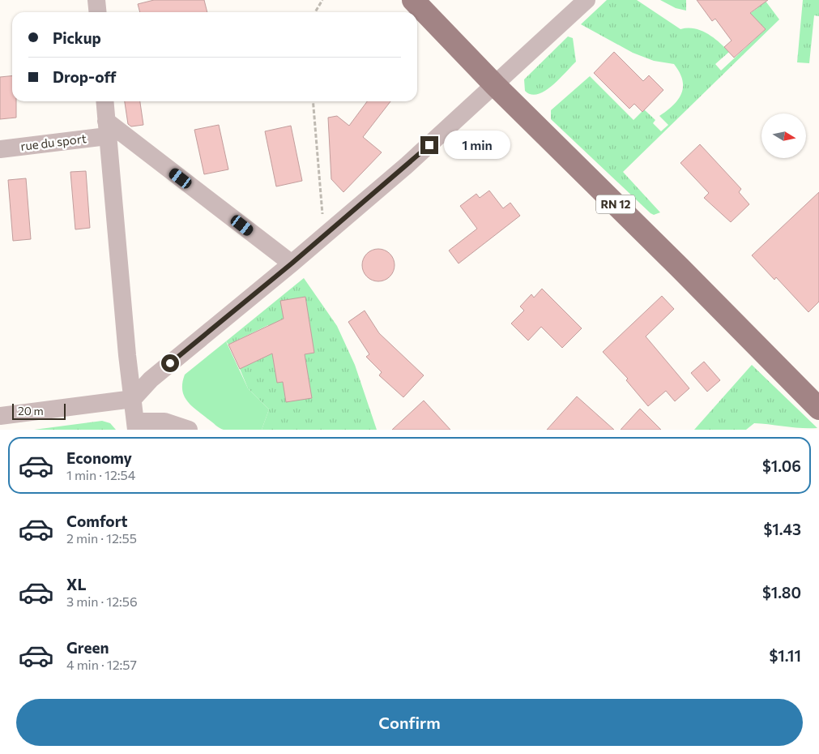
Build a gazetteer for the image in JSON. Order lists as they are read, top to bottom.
{
  "streets": {
    "main road": ["RN 12"],
    "street": ["rue du sport"]
  },
  "scale_bar": "20 m",
  "north": "right",
  "page": {
    "banner": ["Pickup", "Drop-off"],
    "bubble": "1 min",
    "scale": "20 m",
    "list": [
      {
        "name": "Economy",
        "note": "1 min · 12:54",
        "value": "$1.06"
      },
      {
        "name": "Comfort",
        "note": "2 min · 12:55",
        "value": "$1.43"
      },
      {
        "name": "XL",
        "note": "3 min · 12:56",
        "value": "$1.80"
      },
      {
        "name": "Green",
        "note": "4 min · 12:57",
        "value": "$1.11"
      }
    ],
    "buttons": "Confirm"
  }
}
